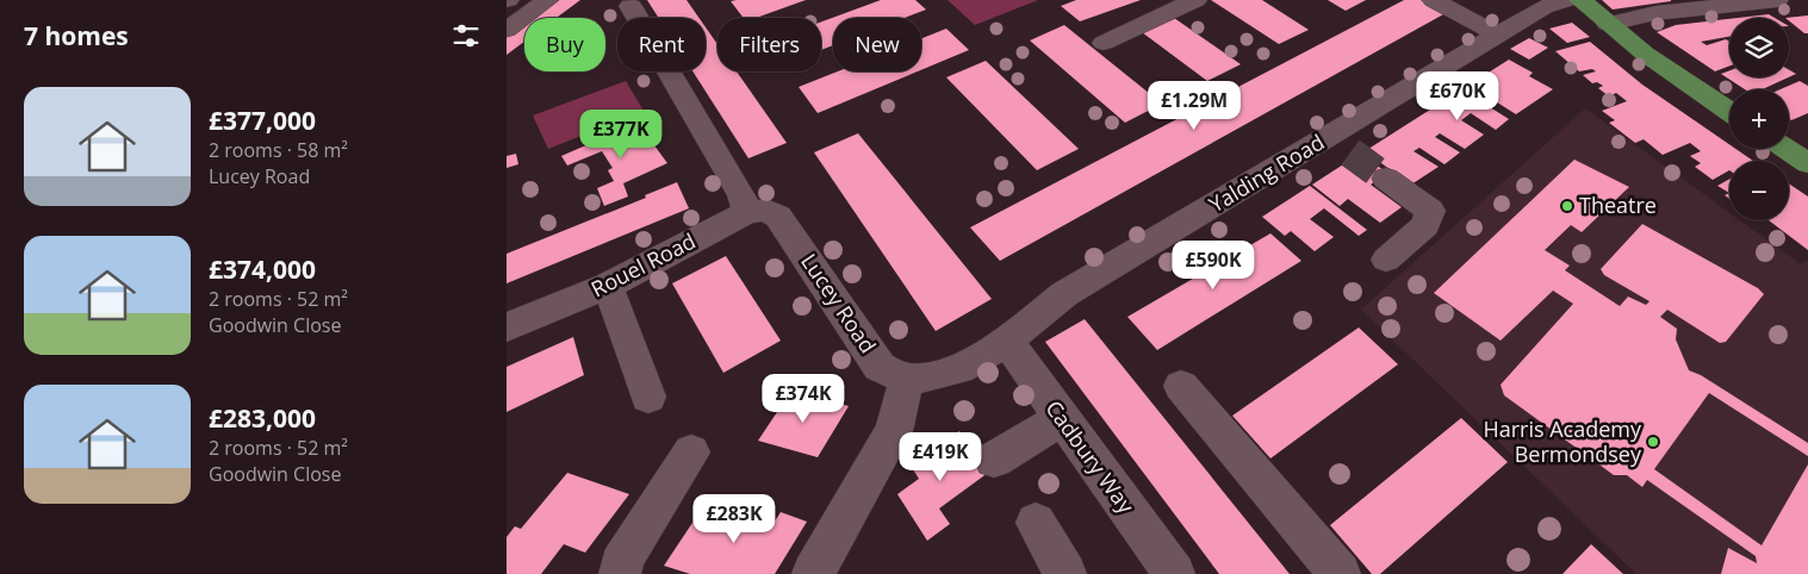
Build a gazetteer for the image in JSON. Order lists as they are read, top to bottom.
{
  "streets": {
    "street": [
      "Yalding Road",
      "Rouel Road",
      "Lucey Road",
      "Cadbury Way"
    ]
  },
  "crossings": [
    ["Yalding Road", "Lucey Road"],
    ["Yalding Road", "Cadbury Way"],
    ["Rouel Road", "Lucey Road"]
  ],
  "places": ["Theatre", "Harris Academy Bermondsey"],
  "page": {
    "heading": "7 homes",
    "map_buttons": ["+", "−"],
    "chip": [
      "Buy",
      "Rent",
      "Filters",
      "New"
    ],
    "list": [
      {
        "name": "£377,000",
        "note": "2 rooms · 58 m² · Lucey Road"
      },
      {
        "name": "£374,000",
        "note": "2 rooms · 52 m² · Goodwin Close"
      },
      {
        "name": "£283,000",
        "note": "2 rooms · 52 m² · Goodwin Close"
      }
    ],
    "price": [
      "£670K",
      "£1.29M",
      "£377K",
      "£590K",
      "£374K",
      "£419K",
      "£283K"
    ]
  }
}
